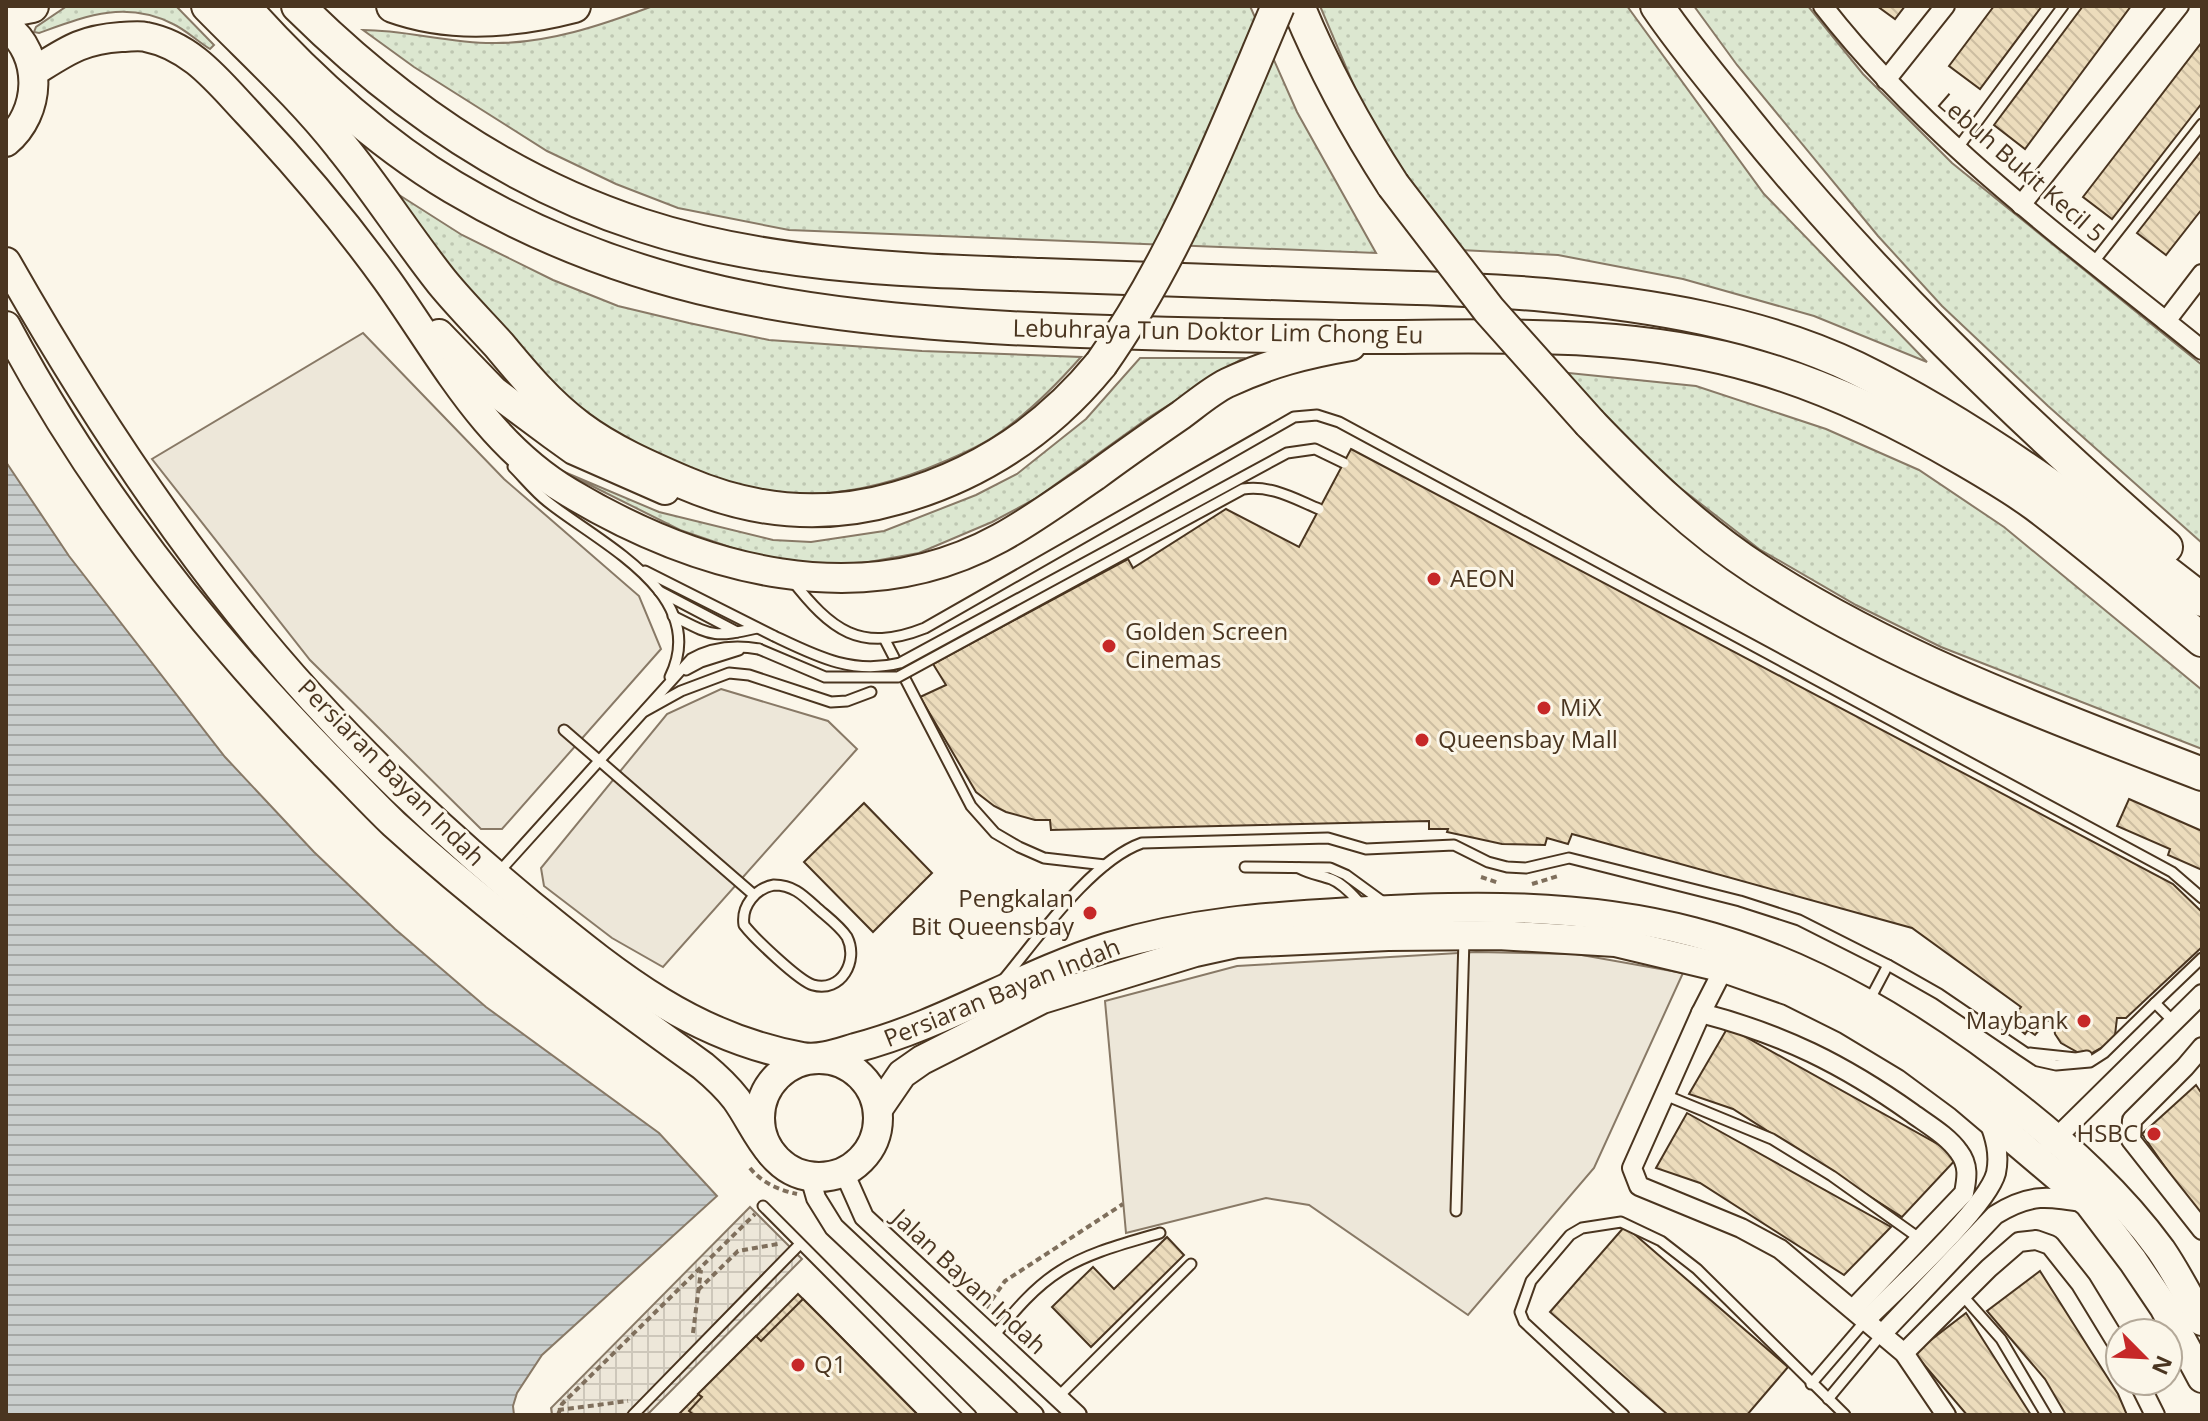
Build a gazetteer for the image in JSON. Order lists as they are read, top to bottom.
{
  "streets": {
    "highway": ["Lebuhraya Tun Doktor Lim Chong Eu"],
    "main road": ["Persiaran Bayan Indah"],
    "street": ["Lebuh Bukit Kecil 5", "Jalan Bayan Indah"]
  },
  "crossings": [
    ["Persiaran Bayan Indah", "Jalan Bayan Indah"]
  ],
  "places": [
    "AEON",
    "Golden Screen Cinemas",
    "MiX",
    "Queensbay Mall",
    "Pengkalan Bit Queensbay",
    "Maybank",
    "HSBC",
    "Q1"
  ],
  "north": "bottom right"
}
